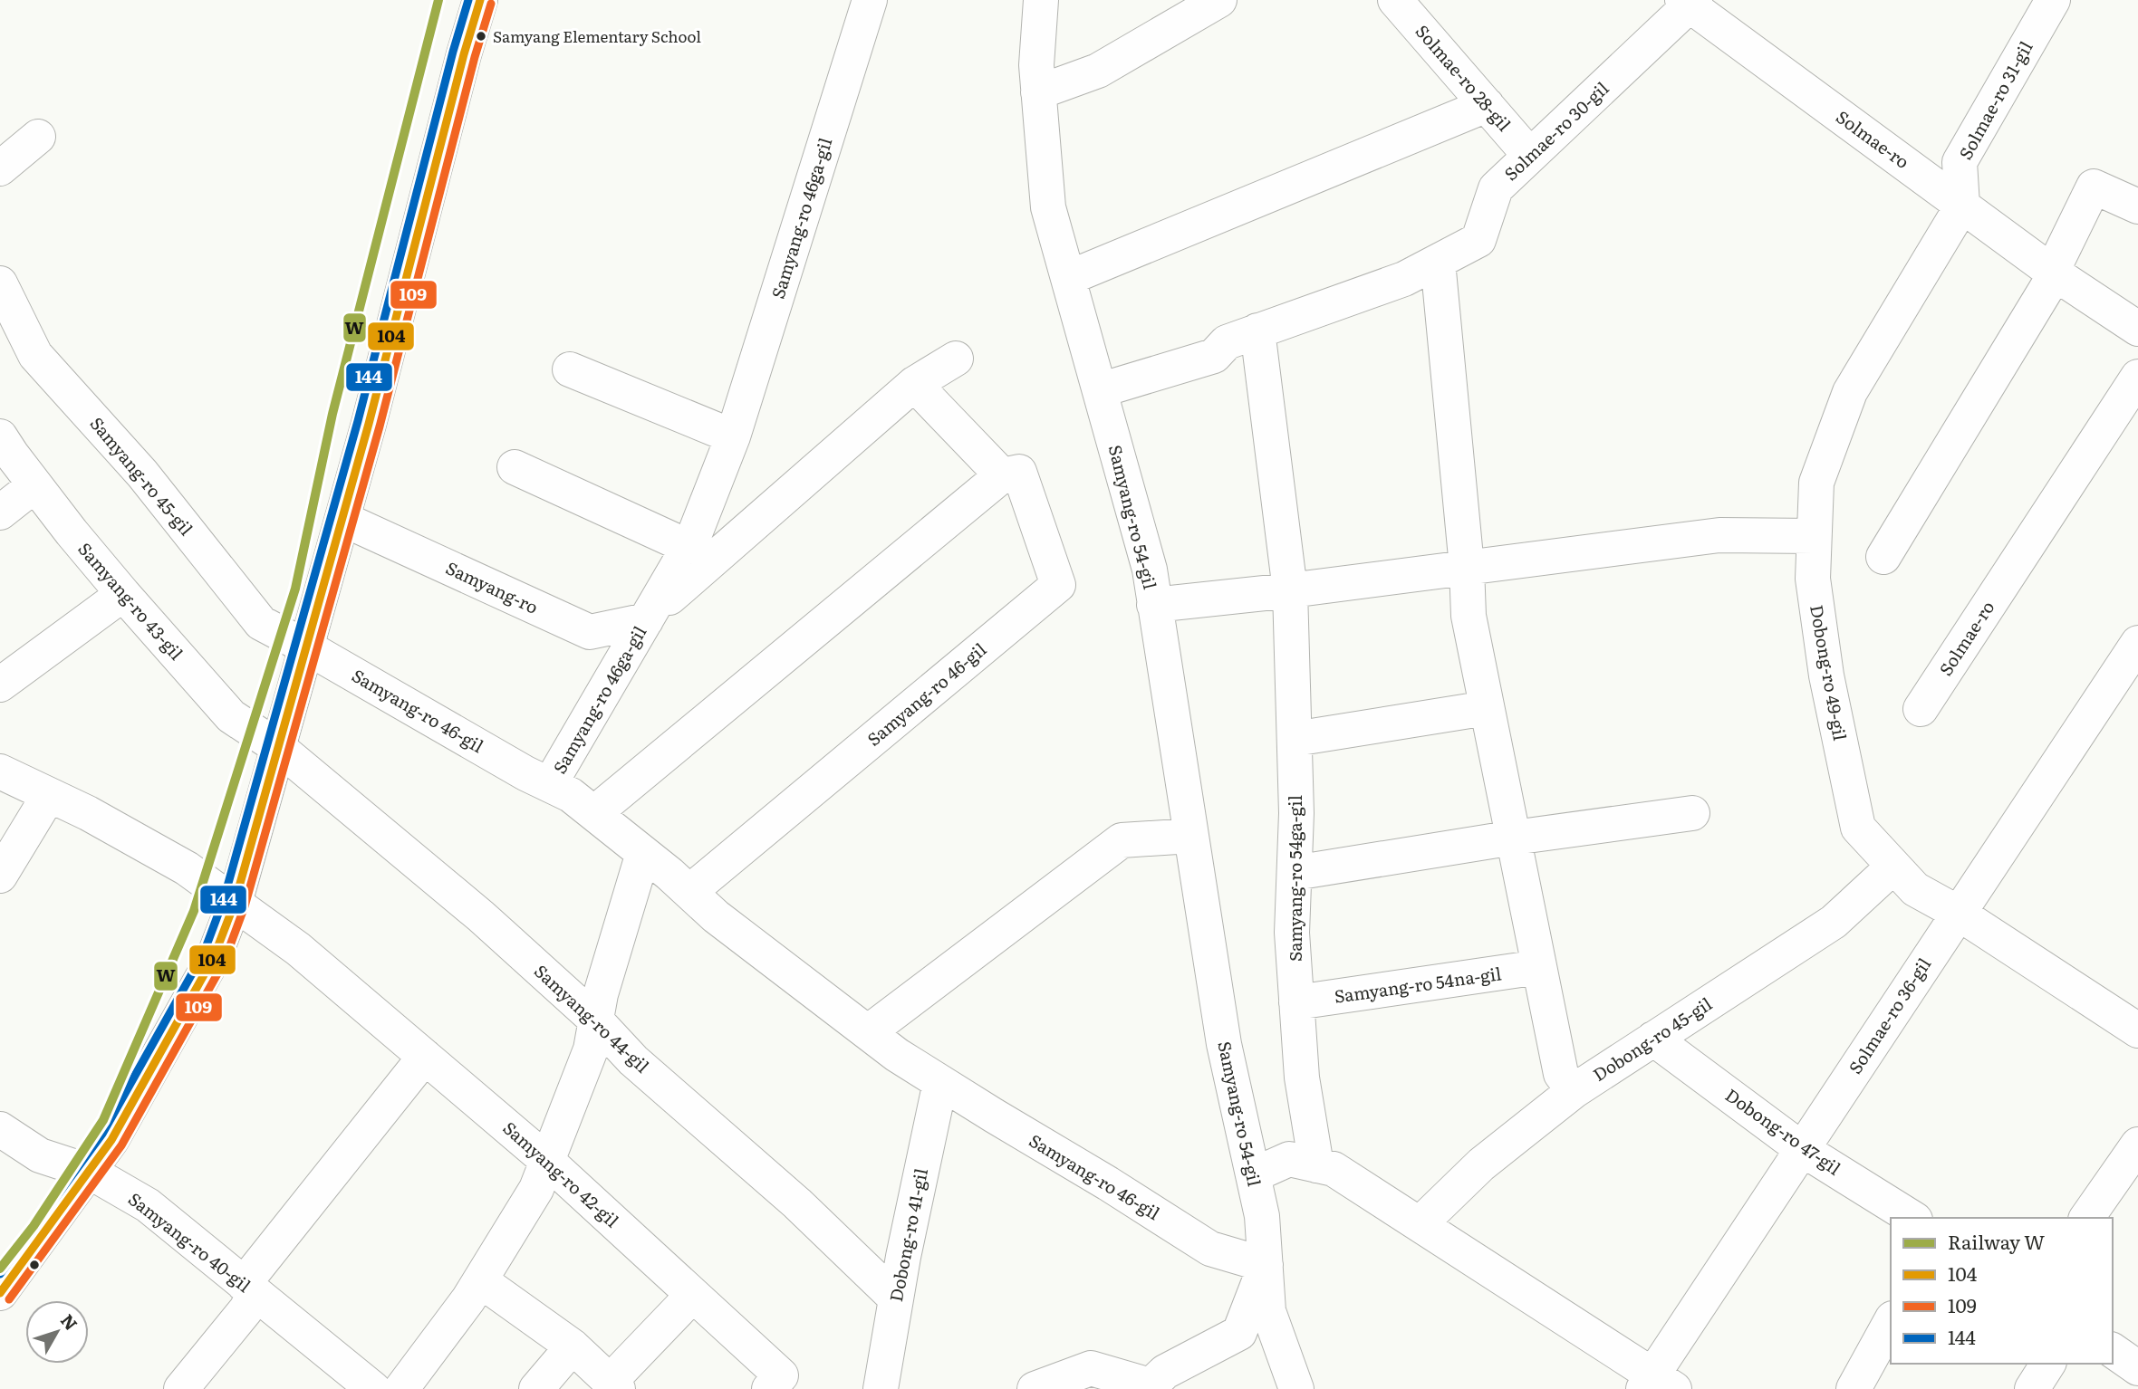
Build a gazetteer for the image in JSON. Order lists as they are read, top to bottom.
{
  "streets": {
    "street": [
      "Solmae-ro 28-gil",
      "Solmae-ro 31-gil",
      "Solmae-ro 30-gil",
      "Solmae-ro",
      "Samyang-ro 46ga-gil",
      "Samyang-ro 45-gil",
      "Samyang-ro 54-gil",
      "Samyang-ro",
      "Samyang-ro 43-gil",
      "Dobong-ro 49-gil",
      "Samyang-ro 46-gil",
      "Samyang-ro 54ga-gil",
      "Samyang-ro 54na-gil",
      "Solmae-ro 36-gil",
      "Samyang-ro 44-gil",
      "Dobong-ro 45-gil",
      "Dobong-ro 47-gil",
      "Samyang-ro 42-gil",
      "Dobong-ro 41-gil",
      "Samyang-ro 40-gil"
    ]
  },
  "crossings": [
    ["Solmae-ro 28-gil", "Solmae-ro 30-gil"],
    ["Solmae-ro 31-gil", "Solmae-ro"],
    ["Solmae-ro 31-gil", "Dobong-ro 49-gil"],
    ["Solmae-ro 30-gil", "Solmae-ro"],
    ["Solmae-ro 30-gil", "Samyang-ro 54-gil"],
    ["Solmae-ro", "Dobong-ro 49-gil"],
    ["Samyang-ro 46ga-gil", "Samyang-ro"],
    ["Samyang-ro 46ga-gil", "Samyang-ro 46-gil"],
    ["Samyang-ro 45-gil", "Samyang-ro 46-gil"],
    ["Samyang-ro 54-gil", "Samyang-ro 46-gil"],
    ["Samyang-ro 43-gil", "Samyang-ro 44-gil"],
    ["Dobong-ro 49-gil", "Solmae-ro 36-gil"],
    ["Dobong-ro 49-gil", "Dobong-ro 45-gil"],
    ["Samyang-ro 46-gil", "Dobong-ro 41-gil"],
    ["Samyang-ro 54ga-gil", "Samyang-ro 54na-gil"],
    ["Solmae-ro 36-gil", "Dobong-ro 47-gil"],
    ["Samyang-ro 44-gil", "Dobong-ro 41-gil"],
    ["Dobong-ro 45-gil", "Dobong-ro 47-gil"]
  ],
  "places": ["Samyang Elementary School"],
  "lines": [
    "rail line W",
    "transit line 104",
    "transit line 144",
    "transit line 109"
  ],
  "legend": [
    "Railway W",
    "104",
    "109",
    "144"
  ],
  "north": "top right"
}
